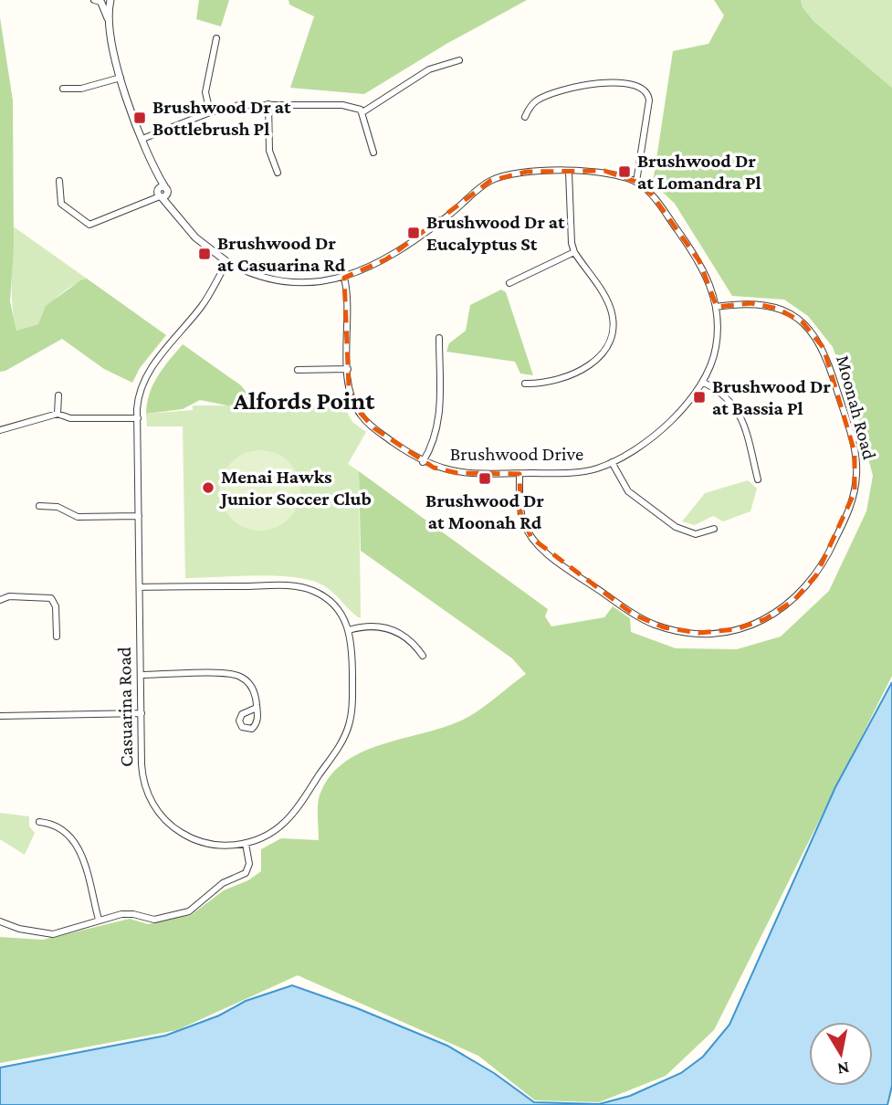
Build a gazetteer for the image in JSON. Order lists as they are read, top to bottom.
{
  "streets": {
    "street": ["Moonah Road", "Brushwood Drive", "Casuarina Road"]
  },
  "crossings": [
    ["Moonah Road", "Brushwood Drive"],
    ["Brushwood Drive", "Casuarina Road"]
  ],
  "districts": ["Alfords Point"],
  "places": {
    "transit": [
      "Brushwood Dr at Bottlebrush Pl",
      "Brushwood Dr at Lomandra Pl",
      "Brushwood Dr at Eucalyptus St",
      "Brushwood Dr at Casuarina Rd",
      "Brushwood Dr at Bassia Pl",
      "Brushwood Dr at Moonah Rd"
    ],
    "other": ["Menai Hawks Junior Soccer Club"]
  },
  "north": "bottom"
}
